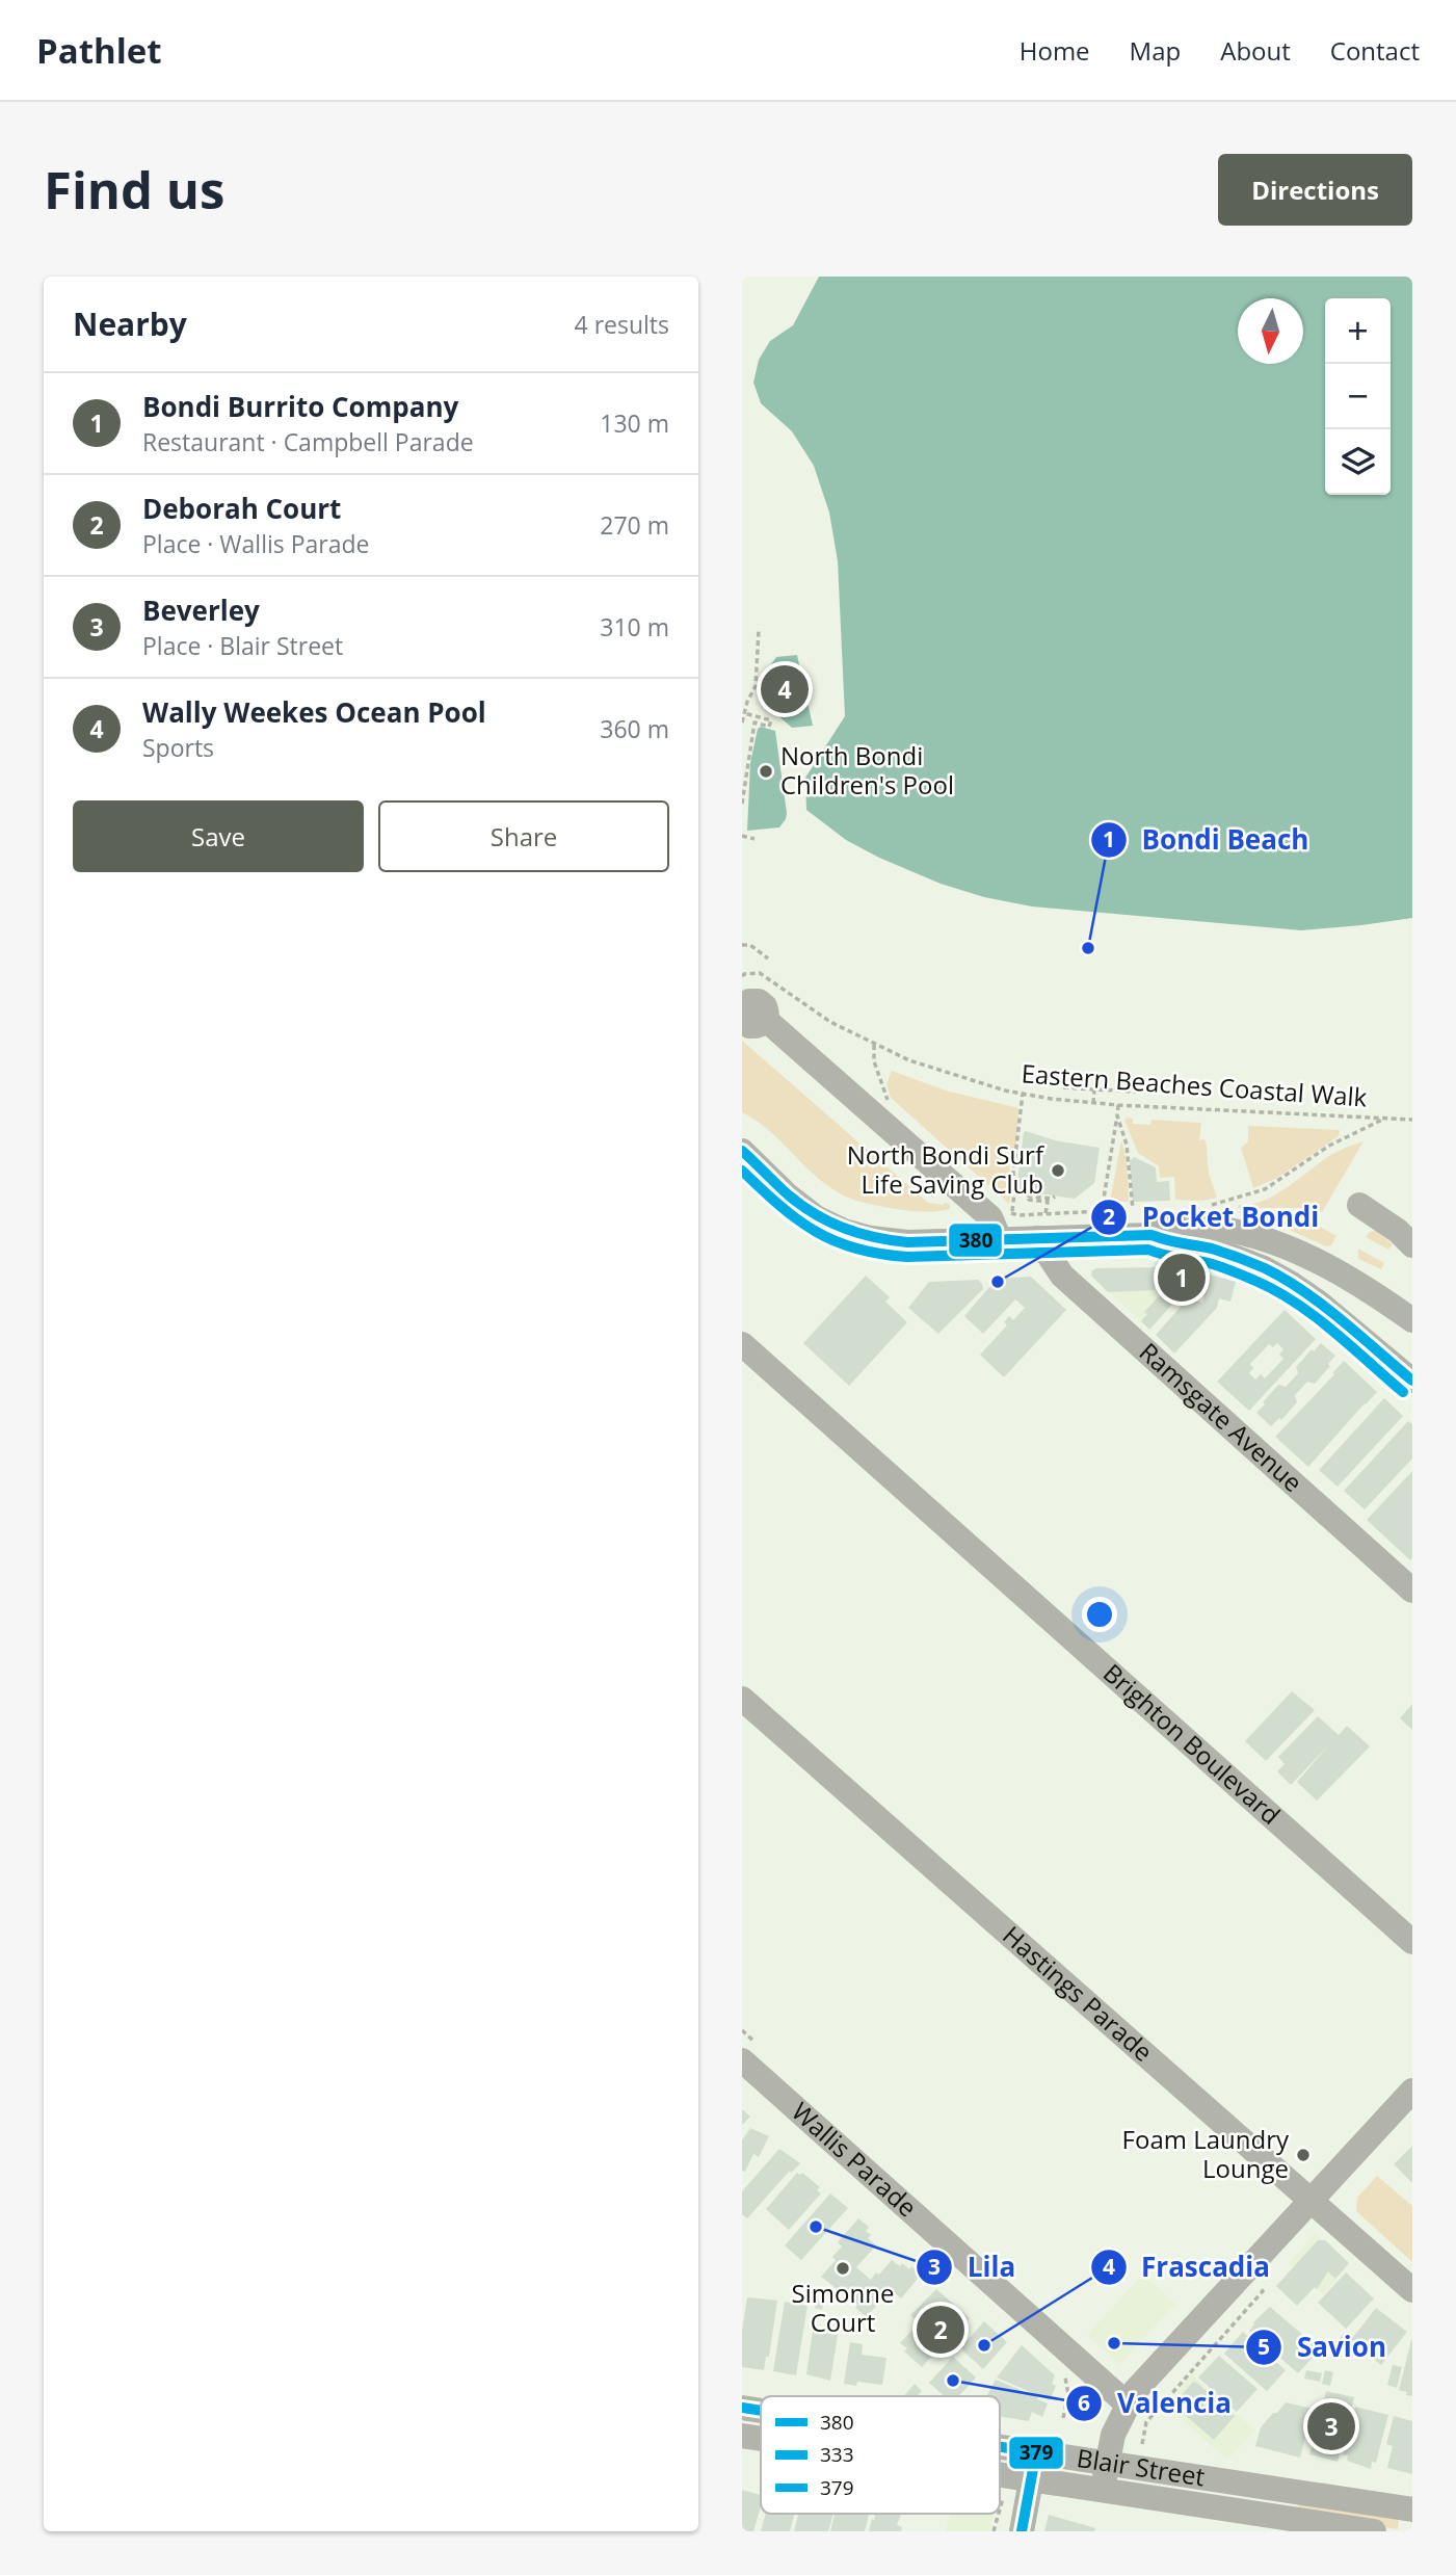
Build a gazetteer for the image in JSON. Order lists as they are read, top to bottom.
{
  "streets": {
    "street": [
      "Ramsgate Avenue",
      "Brighton Boulevard",
      "Hastings Parade",
      "Wallis Parade",
      "Blair Street"
    ],
    "path": ["Eastern Beaches Coastal Walk"]
  },
  "places": [
    "North Bondi Children's Pool",
    "Bondi Beach",
    "North Bondi Surf Life Saving Club",
    "Pocket Bondi",
    "Foam Laundry Lounge",
    "Lila",
    "Simonne Court",
    "Savion",
    "Frascadia",
    "Valencia"
  ],
  "lines": ["transit line 380", "transit line 333", "transit line 379"],
  "legend": ["380", "333", "379"],
  "north": "bottom",
  "page": {
    "header": "Pathlet",
    "nav": [
      "Home",
      "Map",
      "About",
      "Contact"
    ],
    "buttons": [
      "Directions",
      ["Save", "Share"]
    ],
    "title": "Find us",
    "heading": ["Nearby", "4 results"],
    "map_buttons": ["+", "−"],
    "list": [
      {
        "mark": "1",
        "name": "Bondi Burrito Company",
        "note": "Restaurant · Campbell Parade",
        "value": "130 m"
      },
      {
        "mark": "2",
        "name": "Deborah Court",
        "note": "Place · Wallis Parade",
        "value": "270 m"
      },
      {
        "mark": "3",
        "name": "Beverley",
        "note": "Place · Blair Street",
        "value": "310 m"
      },
      {
        "mark": "4",
        "name": "Wally Weekes Ocean Pool",
        "note": "Sports",
        "value": "360 m"
      }
    ],
    "pins": [
      "4",
      "1",
      "2",
      "3"
    ]
  }
}
